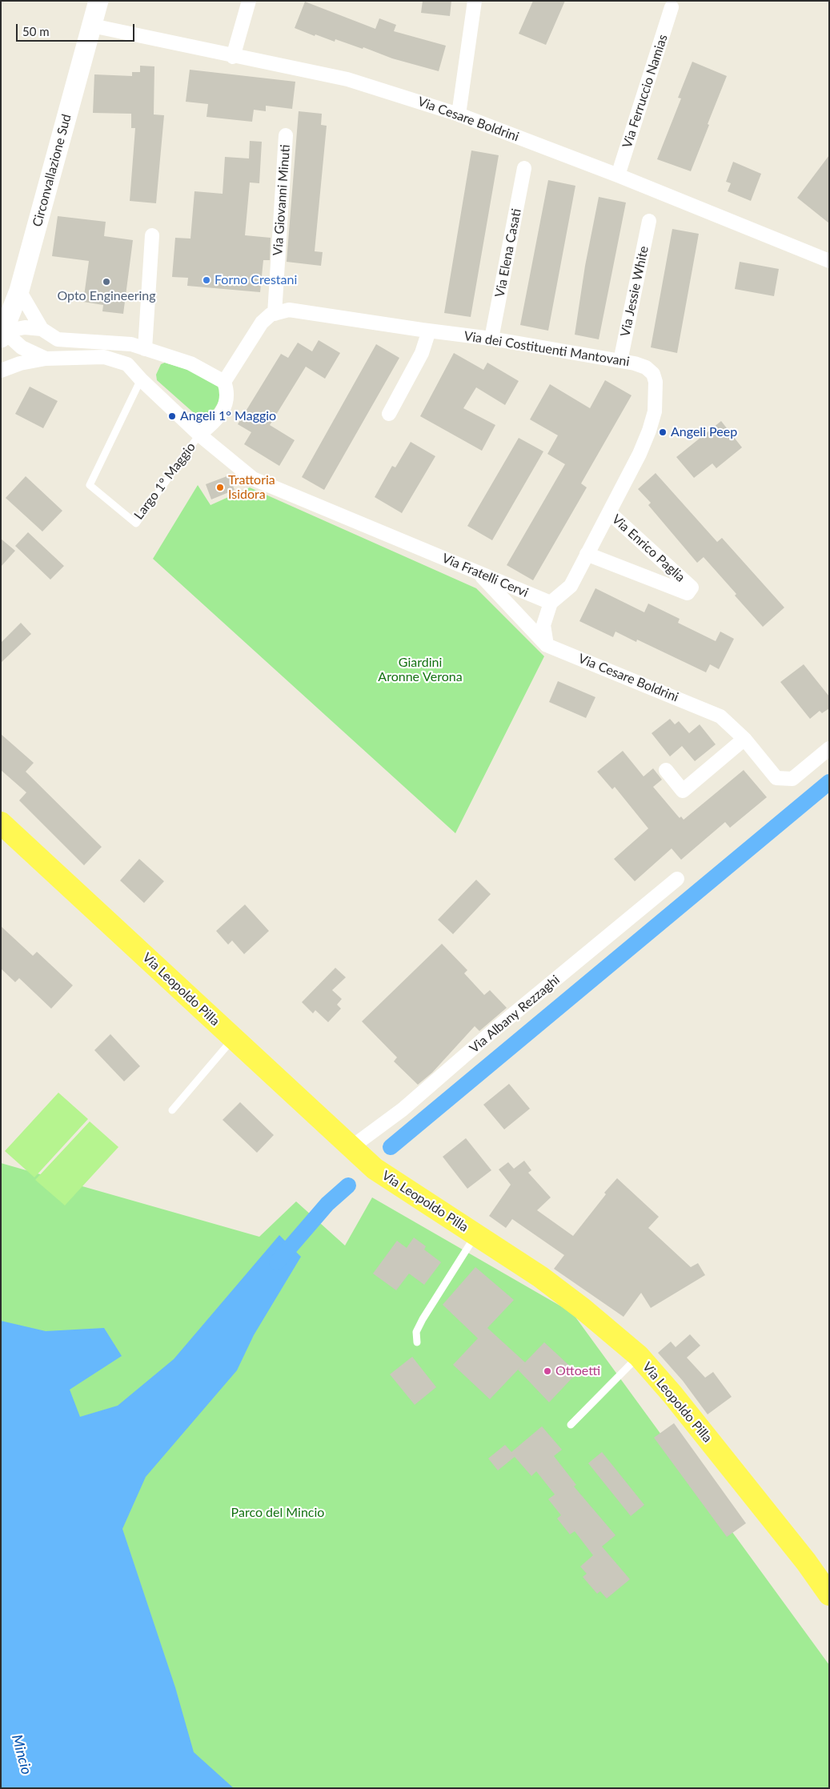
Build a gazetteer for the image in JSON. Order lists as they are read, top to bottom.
{
  "streets": {
    "main road": ["Circonvallazione Sud", "Via Leopoldo Pilla"],
    "street": [
      "Via Ferruccio Namias",
      "Via Cesare Boldrini",
      "Via Giovanni Minuti",
      "Via Elena Casati",
      "Via Jessie White",
      "Via dei Costituenti Mantovani",
      "Largo 1° Maggio",
      "Via Enrico Paglia",
      "Via Fratelli Cervi",
      "Via Albany Rezzaghi"
    ]
  },
  "crossings": [
    ["Via Ferruccio Namias", "Via Cesare Boldrini"],
    ["Via Cesare Boldrini", "Circonvallazione Sud"],
    ["Via Giovanni Minuti", "Via dei Costituenti Mantovani"],
    ["Via Elena Casati", "Via dei Costituenti Mantovani"],
    ["Via Jessie White", "Via dei Costituenti Mantovani"],
    ["Via dei Costituenti Mantovani", "Via Enrico Paglia"],
    ["Largo 1° Maggio", "Via Fratelli Cervi"],
    ["Via Leopoldo Pilla", "Via Albany Rezzaghi"]
  ],
  "water": ["Mincio"],
  "parks": ["Giardini Aronne Verona", "Parco del Mincio"],
  "places": [
    "Forno Crestani",
    "Opto Engineering",
    "Angeli 1° Maggio",
    "Angeli Peep",
    "Trattoria Isidora",
    "Ottoetti"
  ],
  "scale_bar": "50 m"
}
